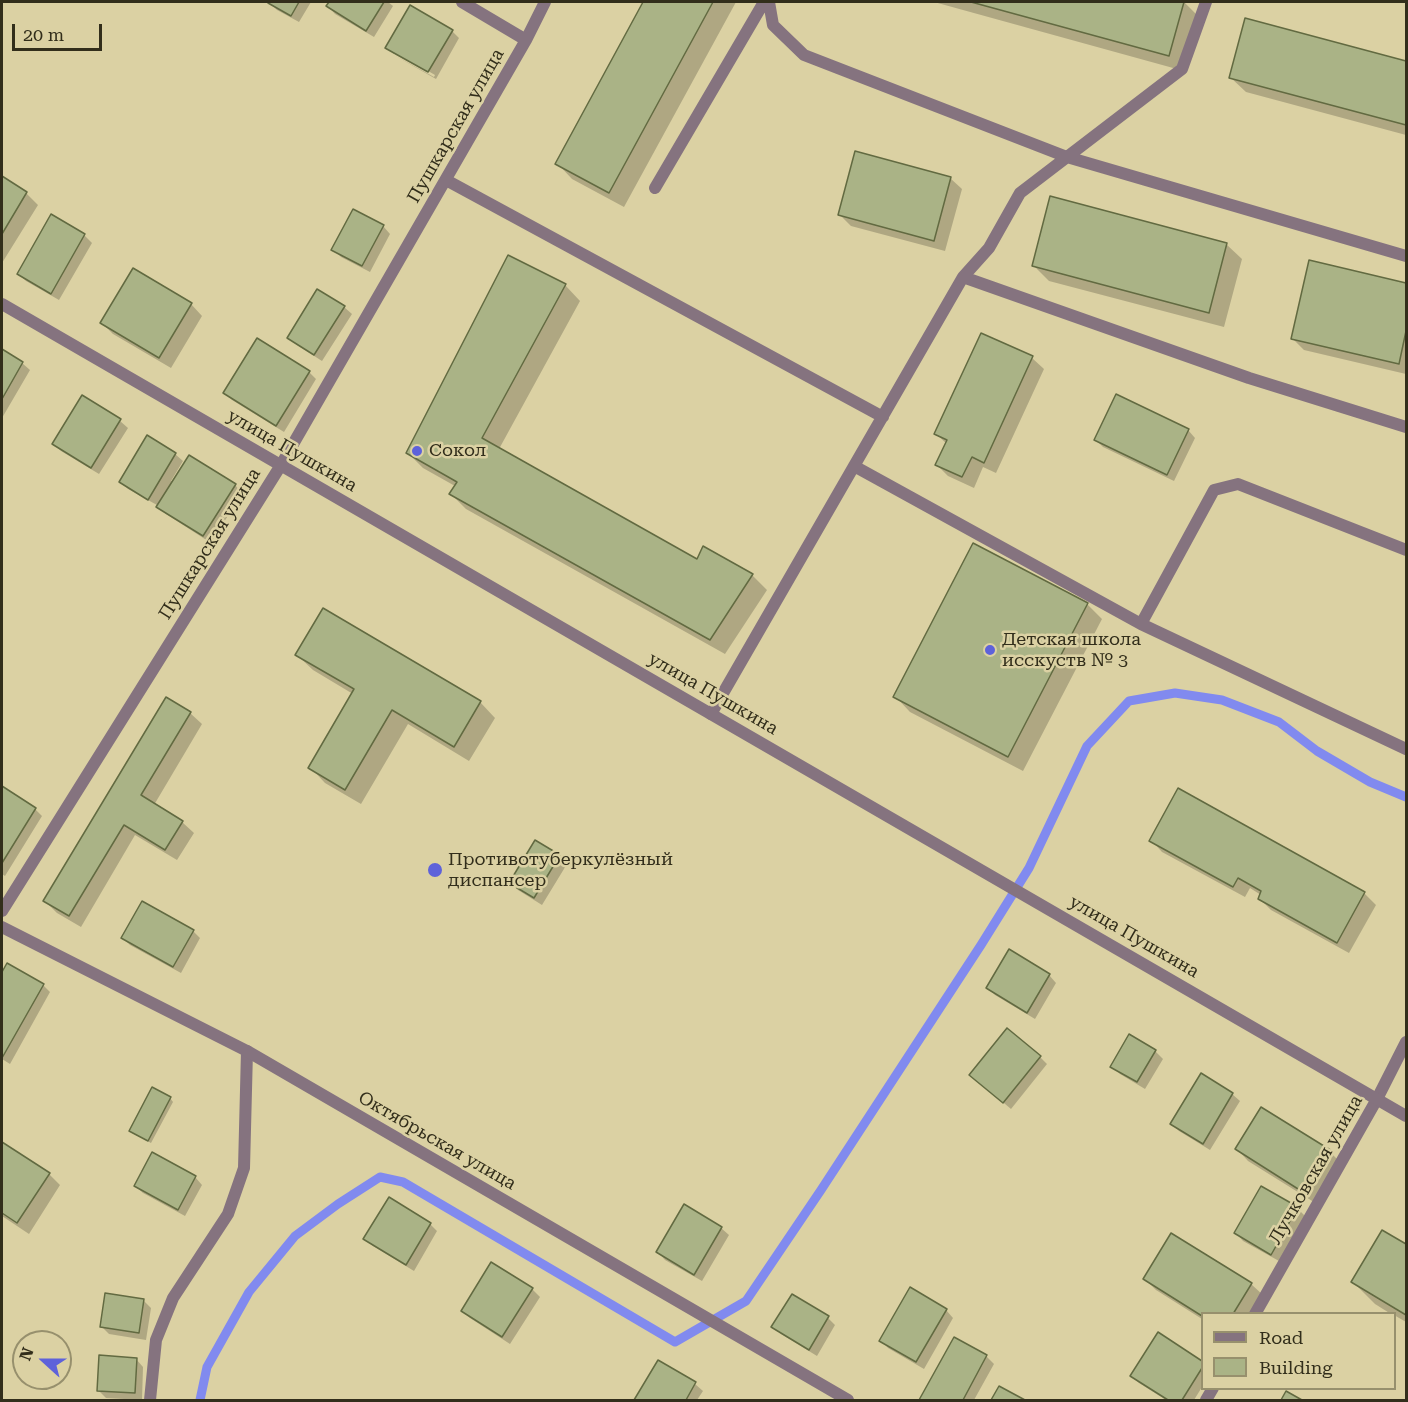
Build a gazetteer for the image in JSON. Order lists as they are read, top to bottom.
{
  "streets": {
    "street": [
      "Пушкарская улица",
      "улица Пушкина",
      "Октябрьская улица",
      "Лучковская улица"
    ]
  },
  "crossings": [
    ["Пушкарская улица", "улица Пушкина"],
    ["улица Пушкина", "Лучковская улица"]
  ],
  "places": ["Сокол", "Детская школа исскуств № 3", "Противотуберкулёзный диспансер"],
  "legend": ["Road", "Building"],
  "scale_bar": "20 m",
  "north": "left"
}
